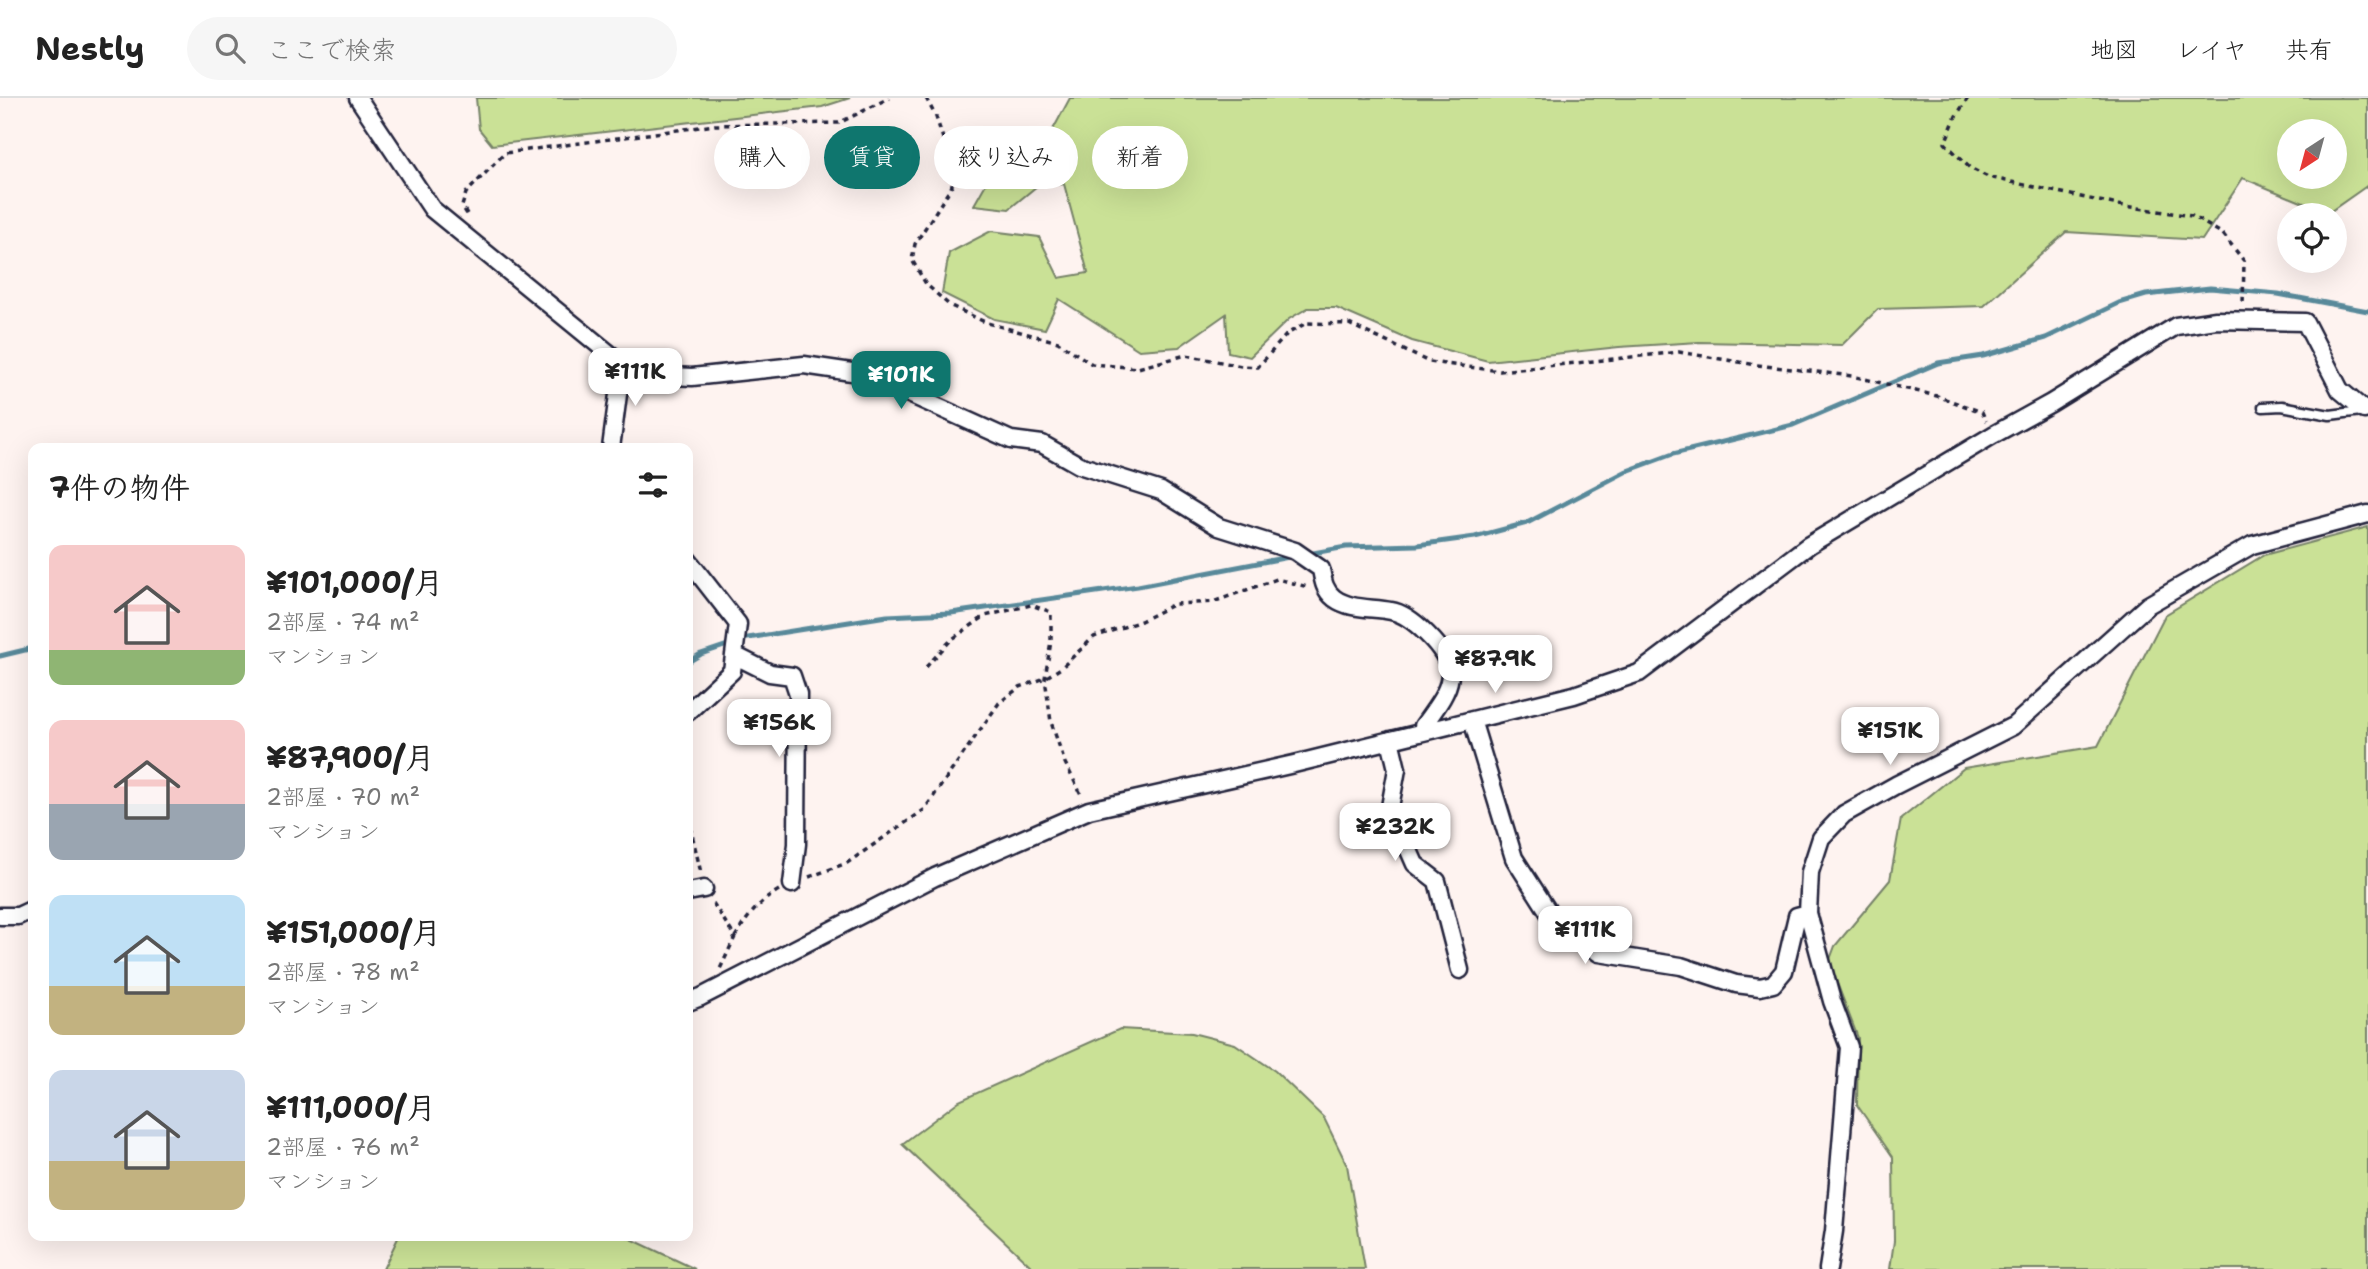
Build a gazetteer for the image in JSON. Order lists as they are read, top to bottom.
{
  "north": "bottom left",
  "page": {
    "header": "Nestly",
    "search": "ここで検索",
    "nav": ["地図", "レイヤ", "共有"],
    "chip": [
      "購入",
      "賃貸",
      "絞り込み",
      "新着"
    ],
    "price": [
      "¥111K",
      "¥101K",
      "¥87.9K",
      "¥156K",
      "¥151K",
      "¥232K",
      "¥111K"
    ],
    "heading": "7件の物件",
    "list": [
      {
        "name": "¥101,000/月",
        "note": "2部屋 · 74 m² · マンション"
      },
      {
        "name": "¥87,900/月",
        "note": "2部屋 · 70 m² · マンション"
      },
      {
        "name": "¥151,000/月",
        "note": "2部屋 · 78 m² · マンション"
      },
      {
        "name": "¥111,000/月",
        "note": "2部屋 · 76 m² · マンション"
      }
    ]
  }
}
